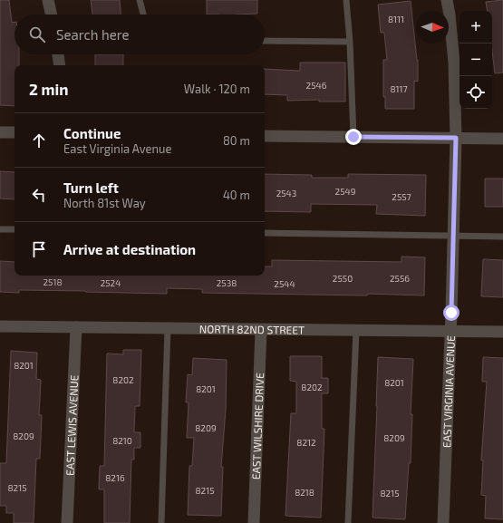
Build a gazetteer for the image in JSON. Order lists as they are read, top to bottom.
{
  "streets": {
    "street": [
      "NORTH 82ND STREET",
      "EAST VIRGINIA AVENUE",
      "EAST LEWIS AVENUE",
      "EAST WILSHIRE DRIVE"
    ]
  },
  "crossings": [
    ["NORTH 82ND STREET", "EAST VIRGINIA AVENUE"],
    ["NORTH 82ND STREET", "EAST LEWIS AVENUE"],
    ["NORTH 82ND STREET", "EAST WILSHIRE DRIVE"]
  ],
  "house_numbers": [
    "8111",
    "2546",
    "8117",
    "2549",
    "2543",
    "2557",
    "2550",
    "2556",
    "2518",
    "2524",
    "2538",
    "2544",
    "8201",
    "8202",
    "8201",
    "8202",
    "8201",
    "8209",
    "8209",
    "8209",
    "8210",
    "8212",
    "8216",
    "8215",
    "8215",
    "8218",
    "8215"
  ],
  "north": "right",
  "page": {
    "map_buttons": ["+", "−"],
    "search": "Search here",
    "heading": ["2 min", "Walk · 120 m"],
    "list": [
      ["Continue", "East Virginia Avenue", "80 m"],
      ["Turn left", "North 81st Way", "40 m"],
      "Arrive at destination"
    ]
  }
}
